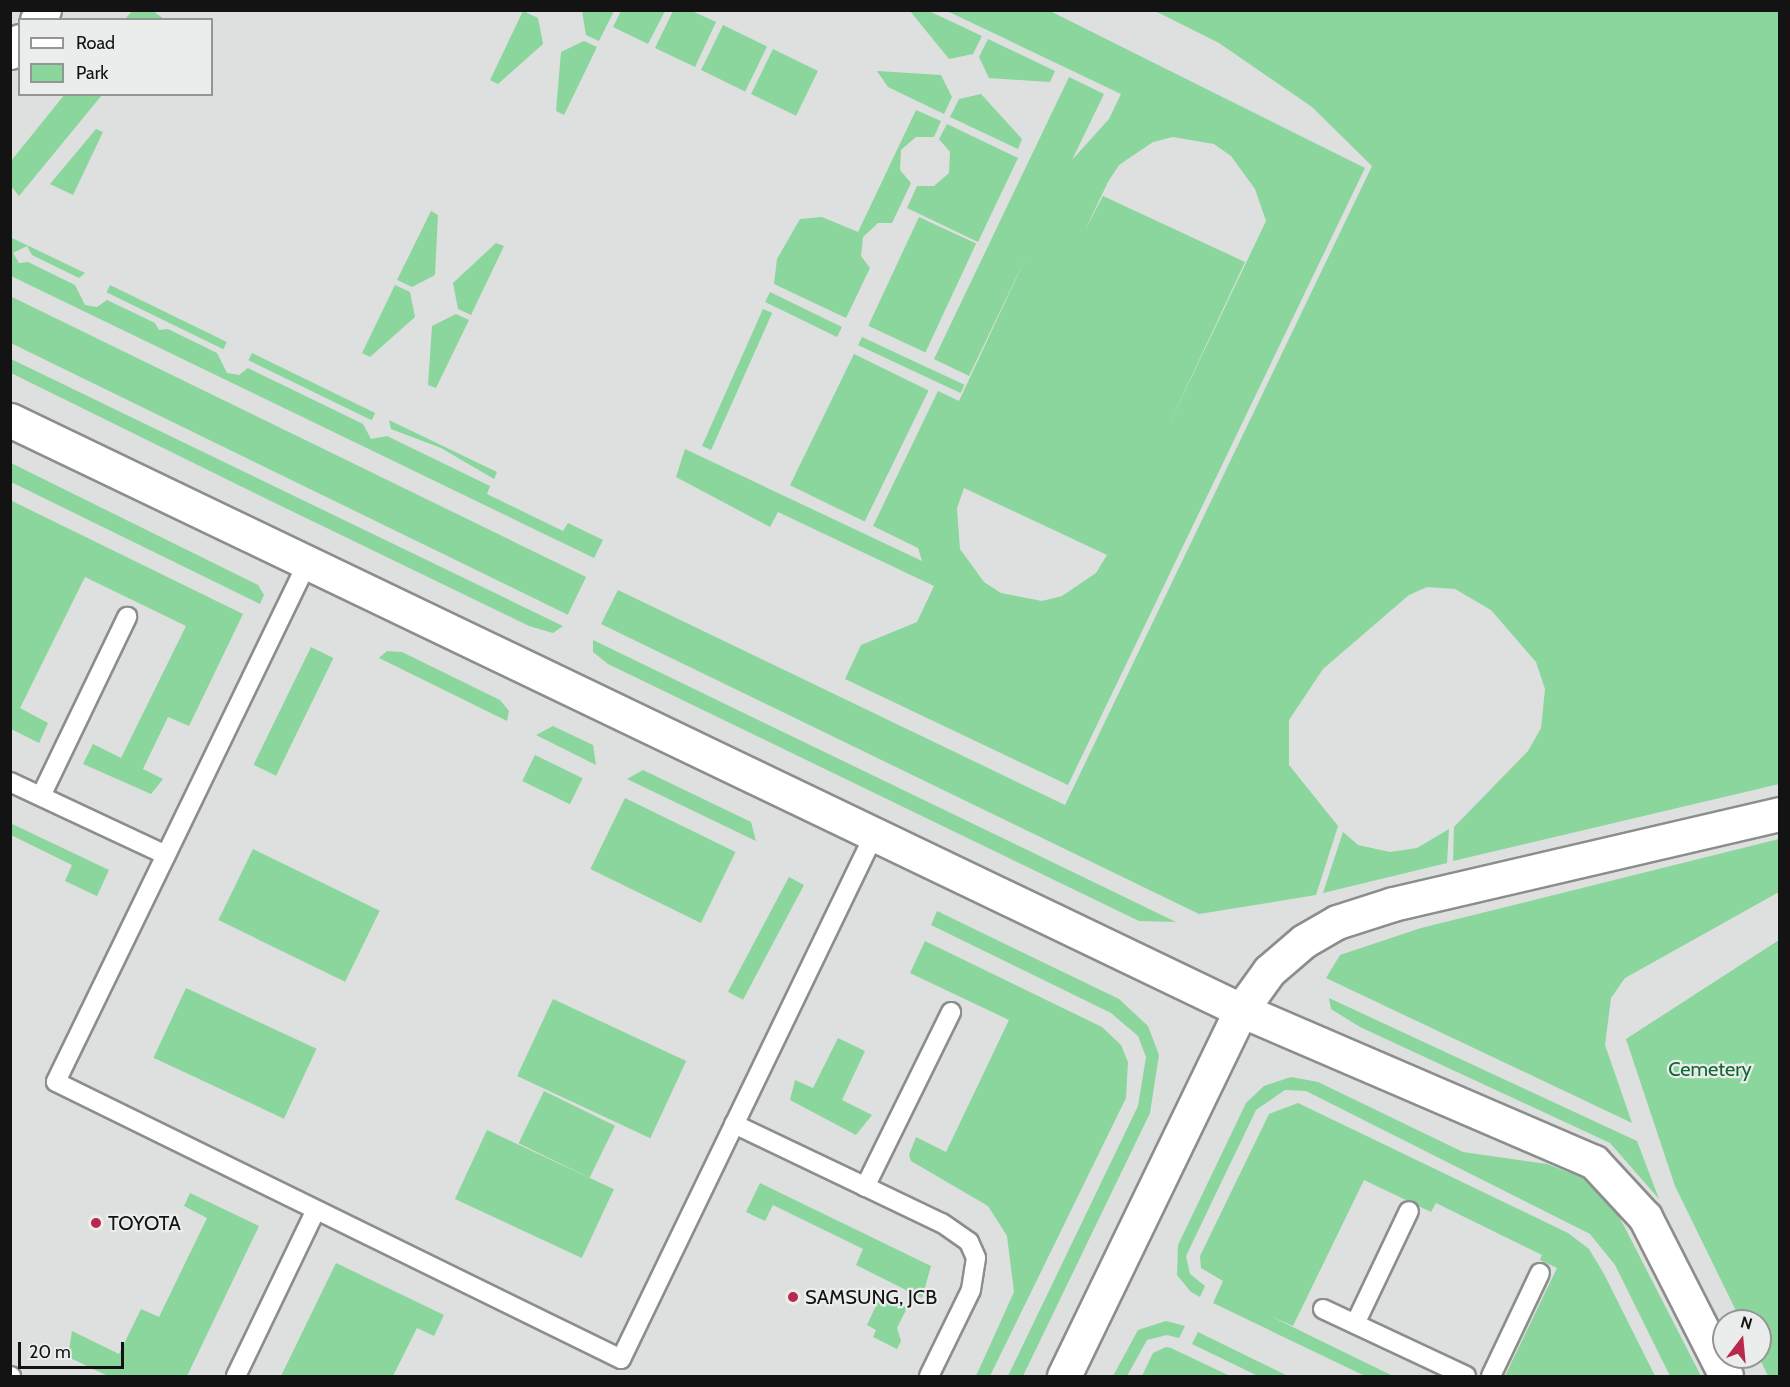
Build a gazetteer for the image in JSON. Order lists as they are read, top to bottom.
{
  "parks": ["Cemetery"],
  "places": ["TOYOTA", "SAMSUNG, JCB"],
  "legend": ["Road", "Park"],
  "scale_bar": "20 m",
  "north": "top"
}
